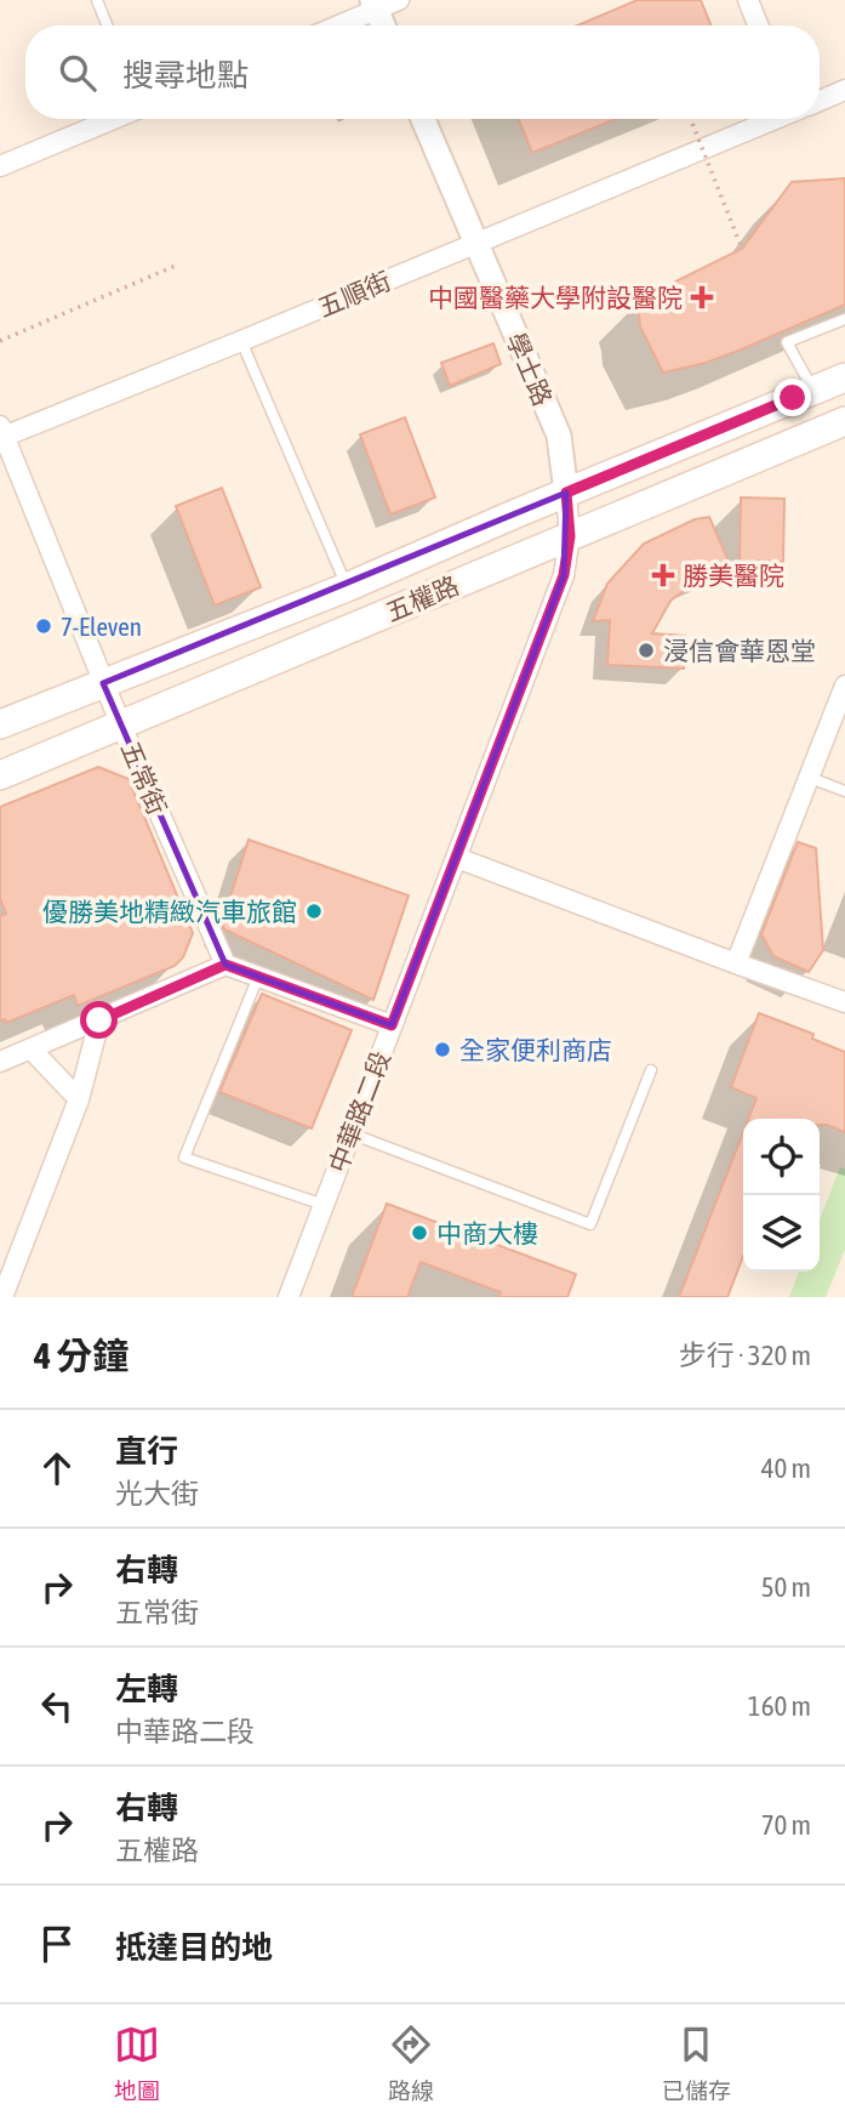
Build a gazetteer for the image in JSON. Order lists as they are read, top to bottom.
{
  "streets": {
    "main road": ["五權路"],
    "street": [
      "五順街",
      "學士路",
      "五常街",
      "中華路二段"
    ]
  },
  "crossings": [
    ["五順街", "學士路"],
    ["五順街", "五常街"],
    ["學士路", "五權路"],
    ["學士路", "中華路二段"],
    ["五權路", "五常街"],
    ["五權路", "中華路二段"]
  ],
  "places": {
    "health": ["中國醫藥大學附設醫院", "勝美醫院"],
    "other": [
      "7-Eleven",
      "浸信會華恩堂",
      "優勝美地精緻汽車旅館",
      "全家便利商店",
      "中商大樓"
    ]
  },
  "page": {
    "search": "搜尋地點",
    "heading": ["4 分鐘", "步行 · 320 m"],
    "list": [
      ["直行", "光大街", "40 m"],
      ["右轉", "五常街", "50 m"],
      ["左轉", "中華路二段", "160 m"],
      ["右轉", "五權路", "70 m"],
      "抵達目的地"
    ],
    "nav": ["地圖", "路線", "已儲存"]
  }
}
